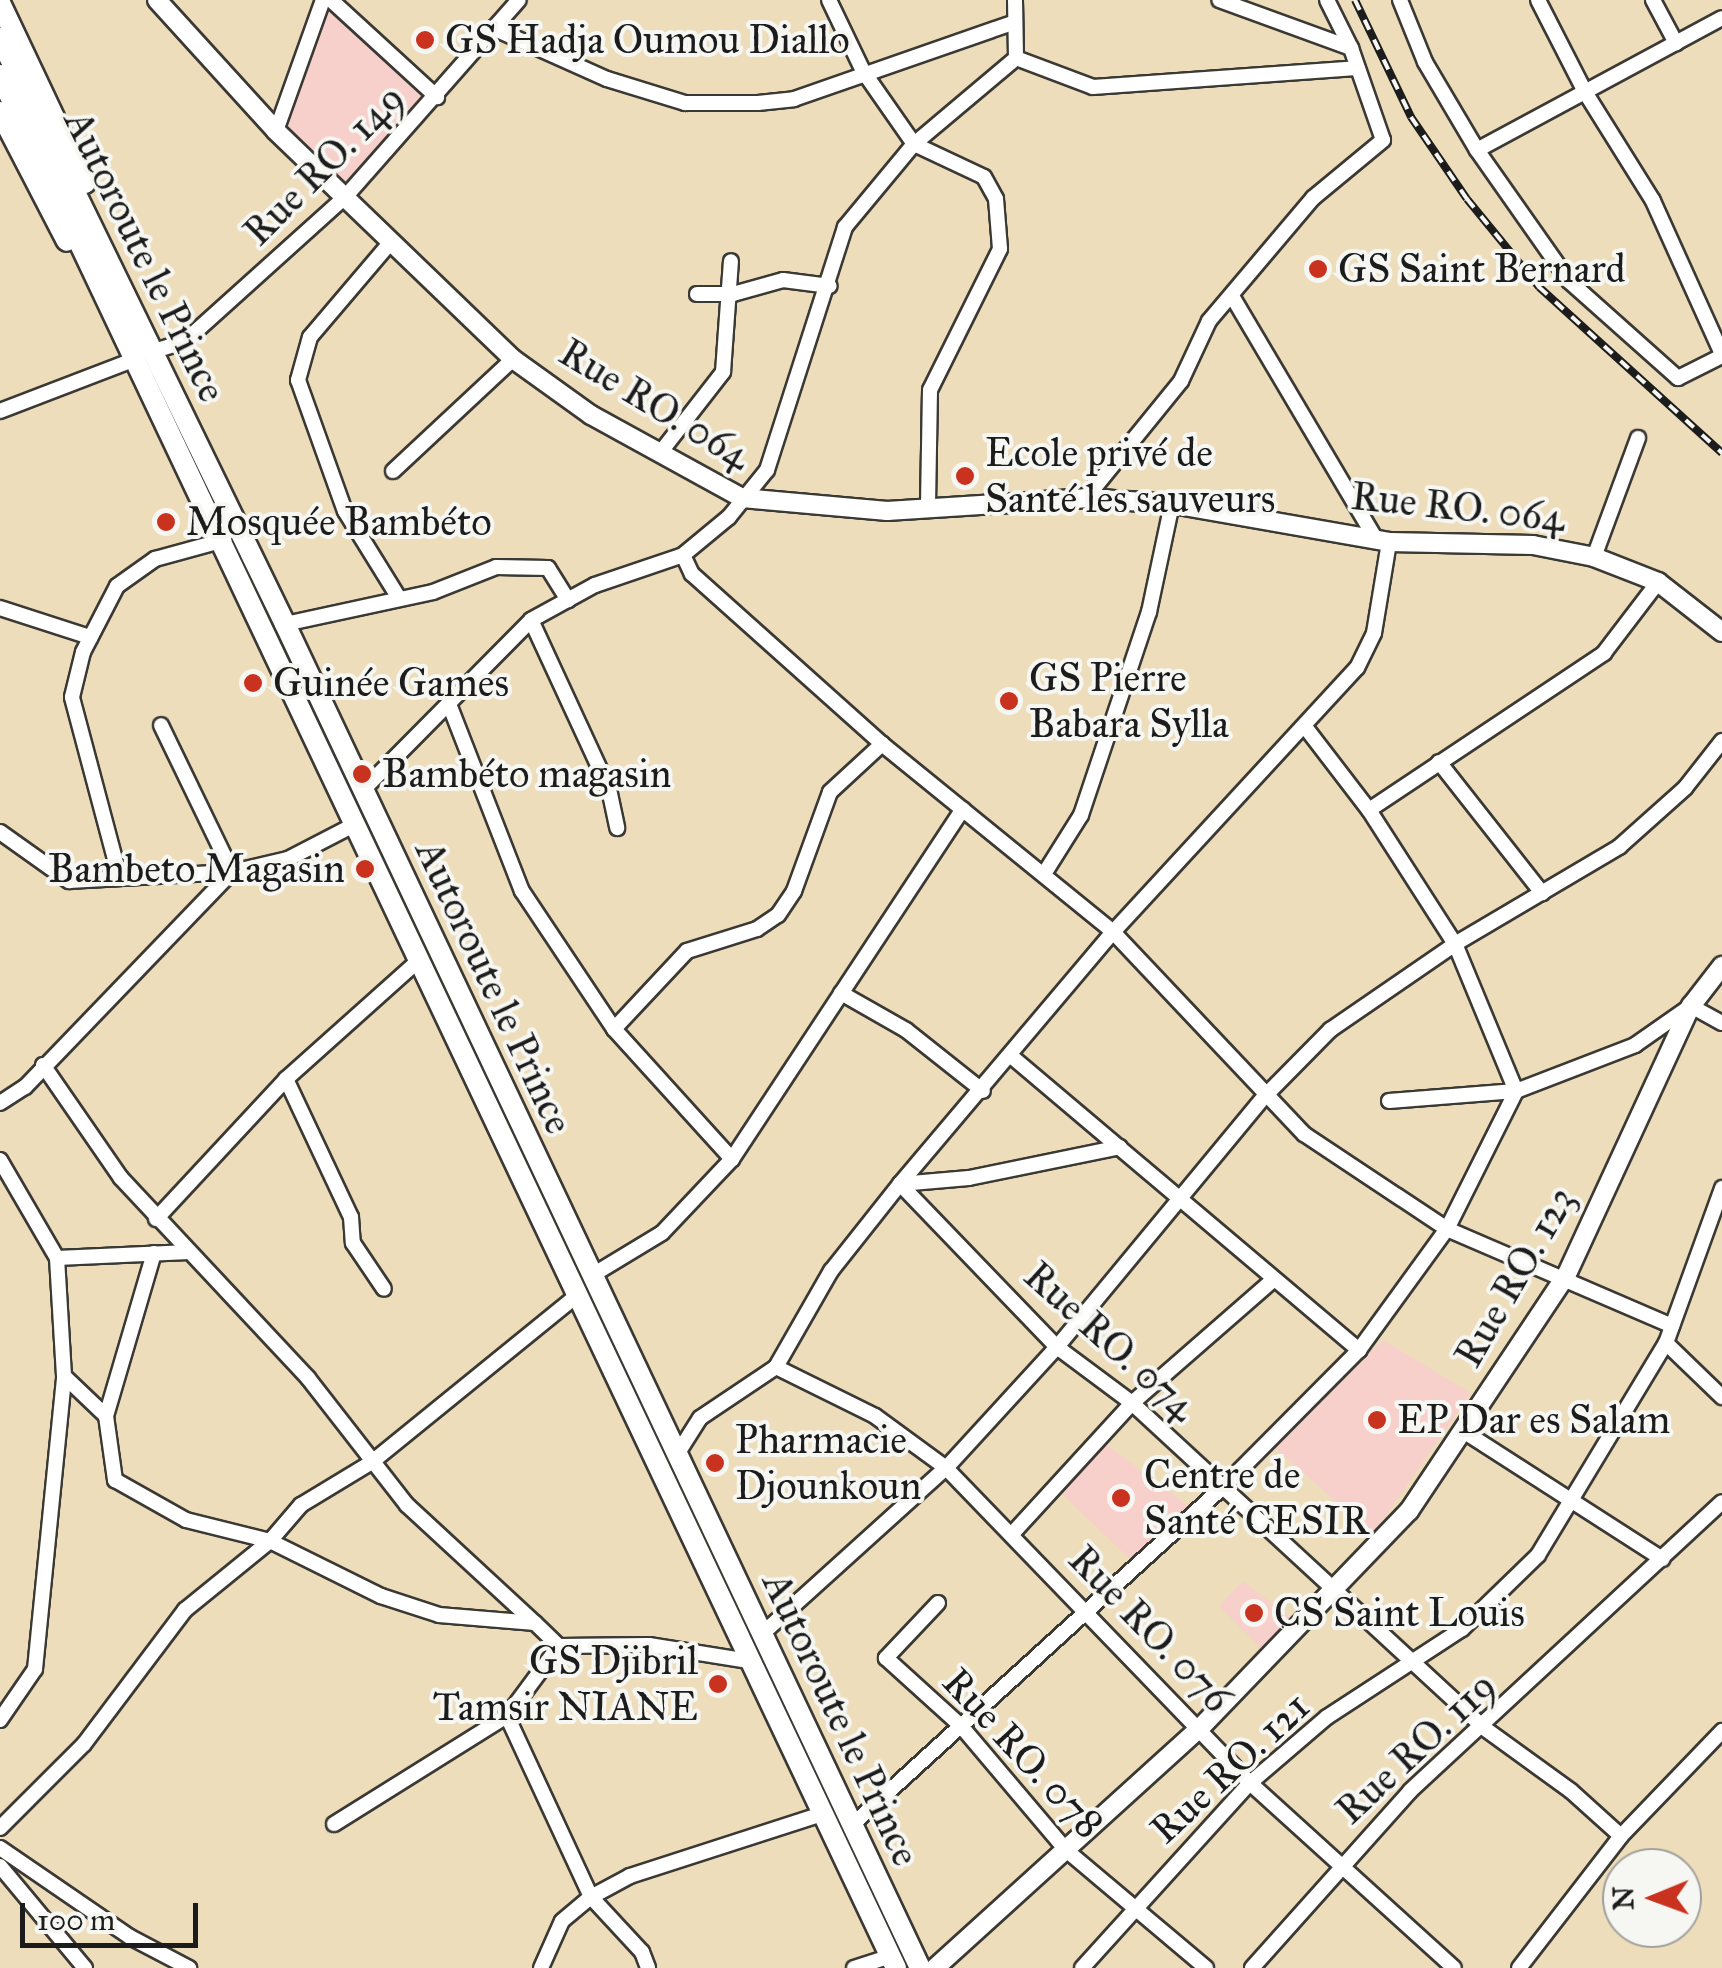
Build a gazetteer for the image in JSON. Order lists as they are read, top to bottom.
{
  "streets": {
    "main road": ["Autoroute le Prince"],
    "street": [
      "Rue RO. 149",
      "Rue RO. 064",
      "Rue RO. 123",
      "Rue RO. 074",
      "Rue RO. 076",
      "Rue RO. 119",
      "Rue RO. 078",
      "Rue RO. 121"
    ]
  },
  "crossings": [
    ["Rue RO. 149", "Autoroute le Prince"],
    ["Rue RO. 149", "Rue RO. 064"],
    ["Rue RO. 123", "Rue RO. 074"],
    ["Rue RO. 123", "Rue RO. 076"],
    ["Rue RO. 123", "Rue RO. 078"],
    ["Rue RO. 074", "Rue RO. 119"],
    ["Rue RO. 074", "Rue RO. 121"],
    ["Rue RO. 076", "Rue RO. 119"],
    ["Rue RO. 076", "Rue RO. 121"],
    ["Rue RO. 078", "Rue RO. 121"]
  ],
  "places": [
    "GS Hadja Oumou Diallo",
    "GS Saint Bernard",
    "Ecole privé de Santé les sauveurs",
    "Mosquée Bambéto",
    "Guinée Games",
    "GS Pierre Babara Sylla",
    "Bambéto magasin",
    "Bambeto Magasin",
    "EP Dar es Salam",
    "Pharmacie Djounkoun",
    "Centre de Santé CESIR",
    "CS Saint Louis",
    "GS Djibril Tamsir NIANE"
  ],
  "scale_bar": "100 m",
  "north": "left"
}
